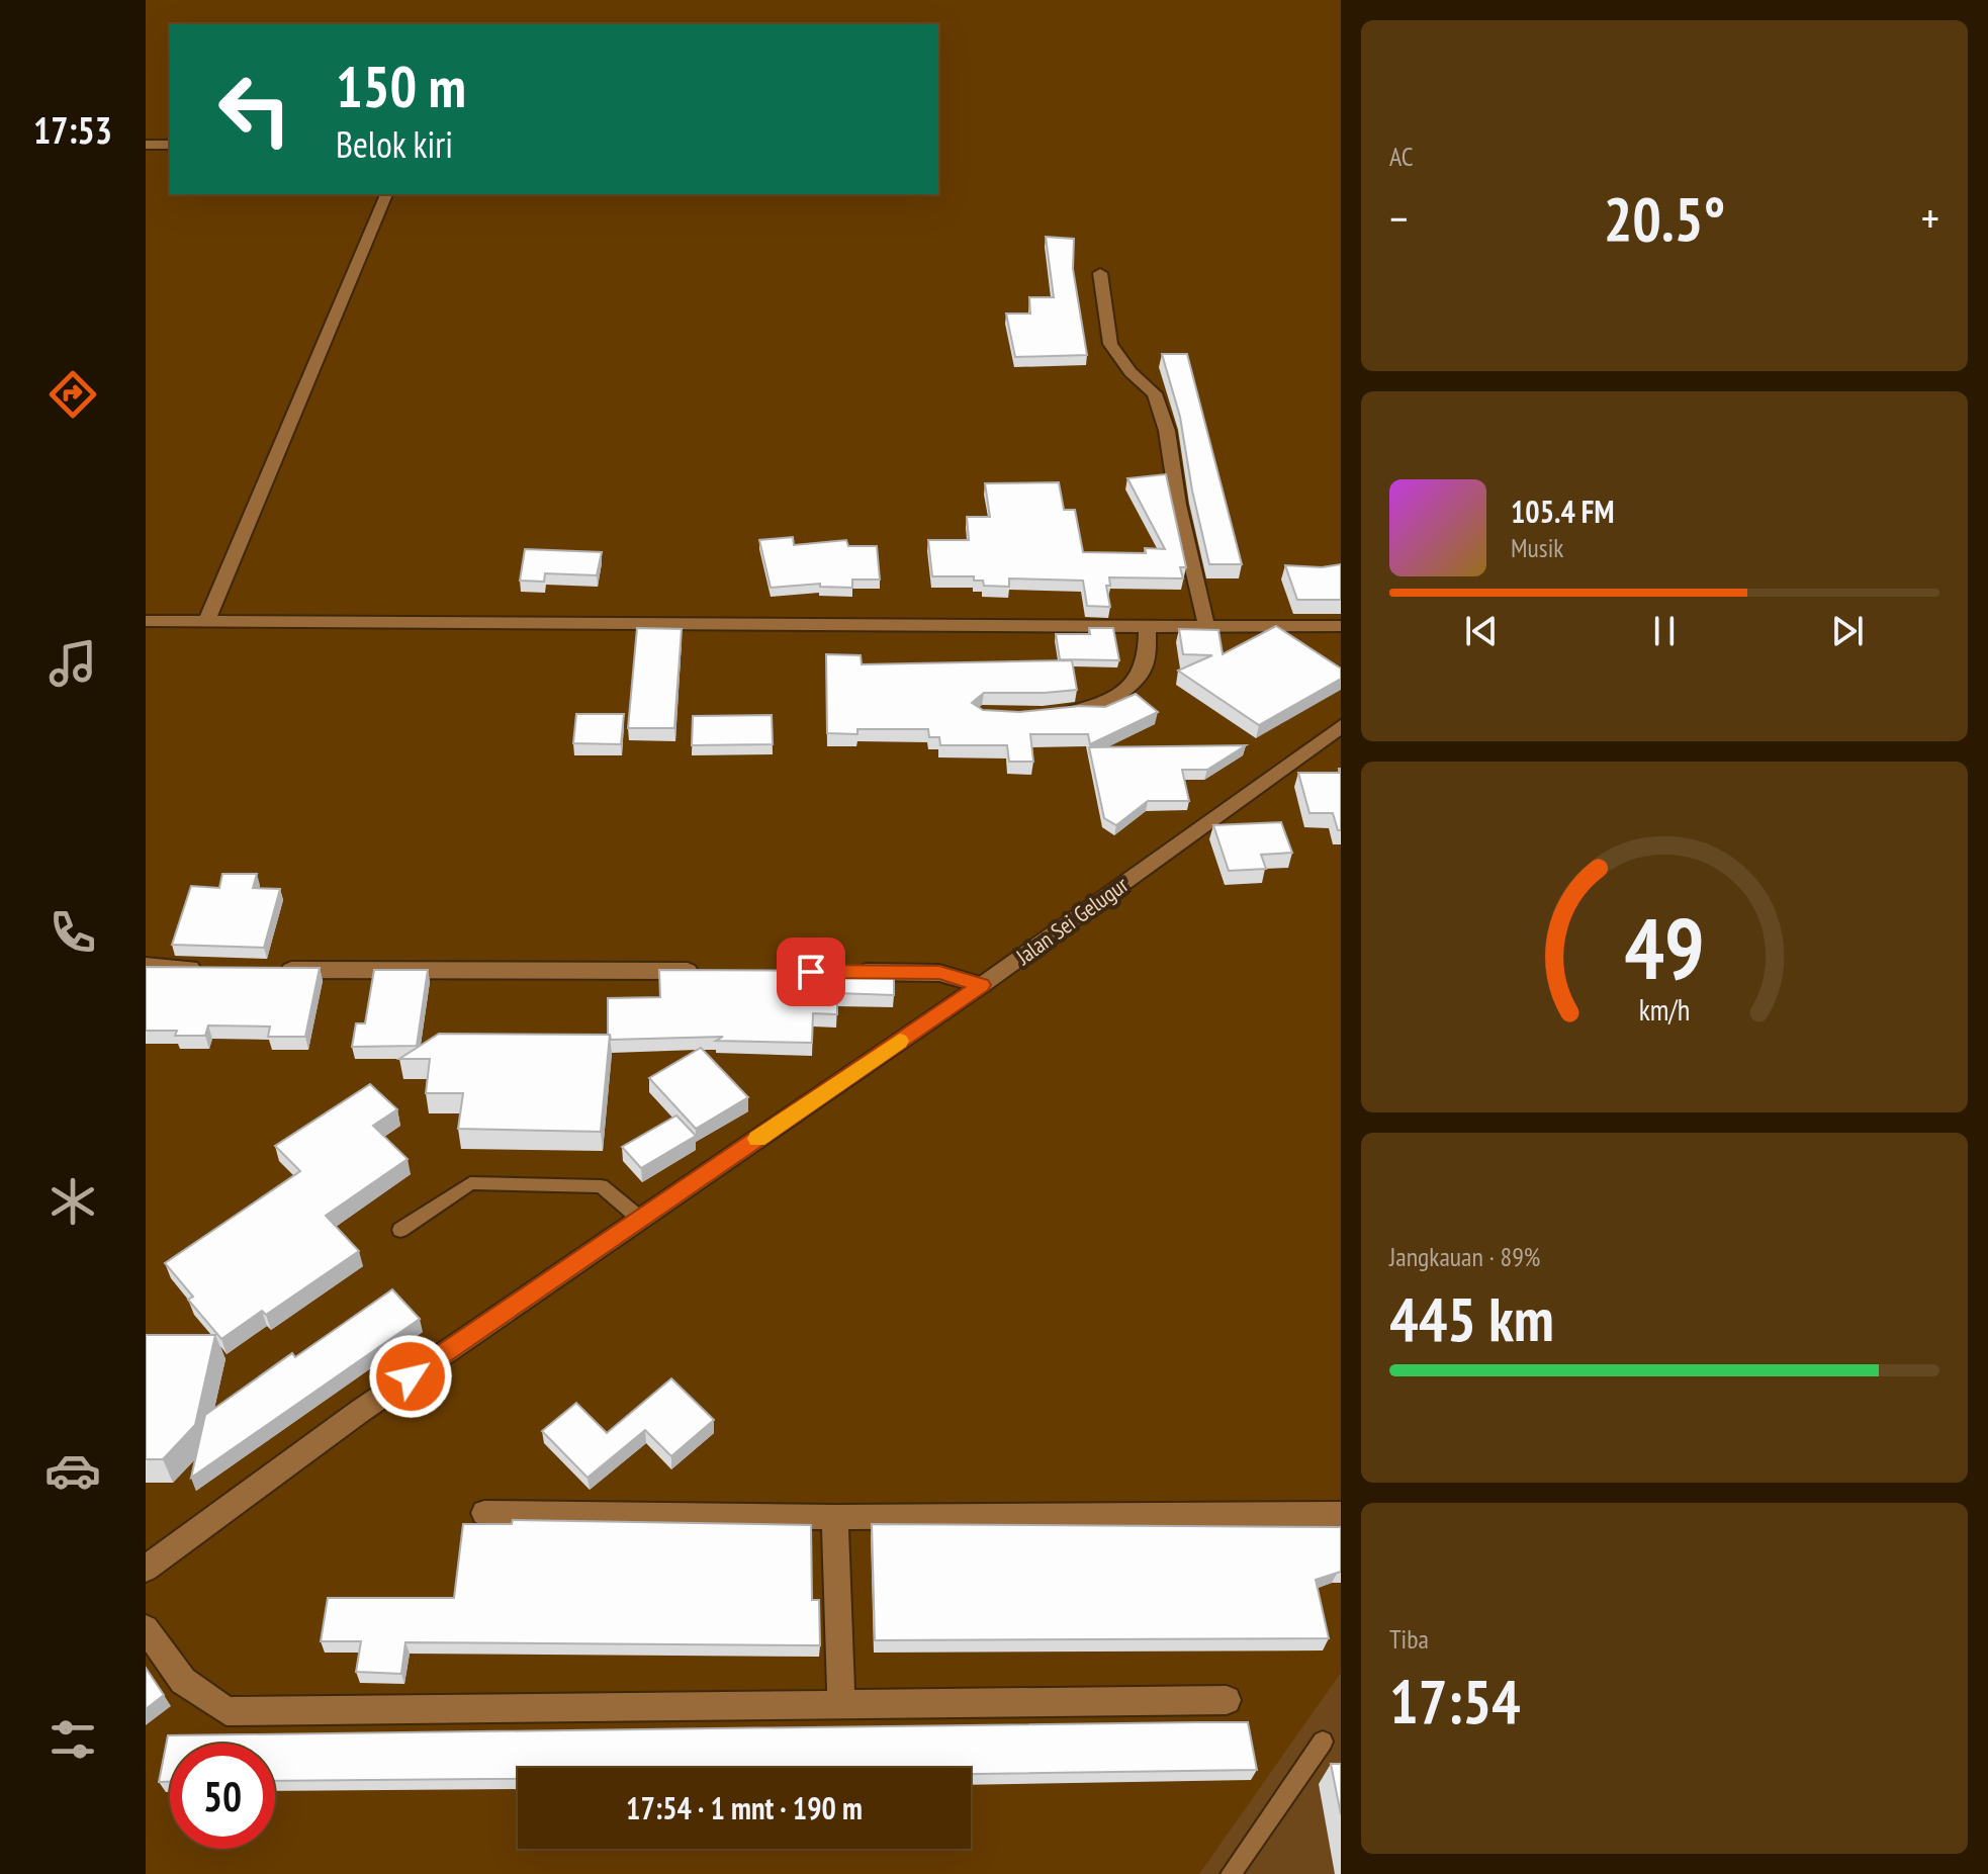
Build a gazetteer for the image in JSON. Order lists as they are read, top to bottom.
{
  "streets": {
    "street": ["Jalan Sei Gelugur"]
  },
  "page": {
    "tabs": "17:53",
    "tile": [
      "AC",
      ["Jangkauan · 89%", "445 km"],
      ["Tiba", "17:54"]
    ],
    "turn": ["150 m", "Belok kiri"],
    "heat": ["−", "20.5°", "+"],
    "song": ["105.4 FM", "Musik"],
    "limit": "50",
    "trip": "17:54 · 1 mnt · 190 m",
    "gauge": ["49", "km/h"]
  }
}
